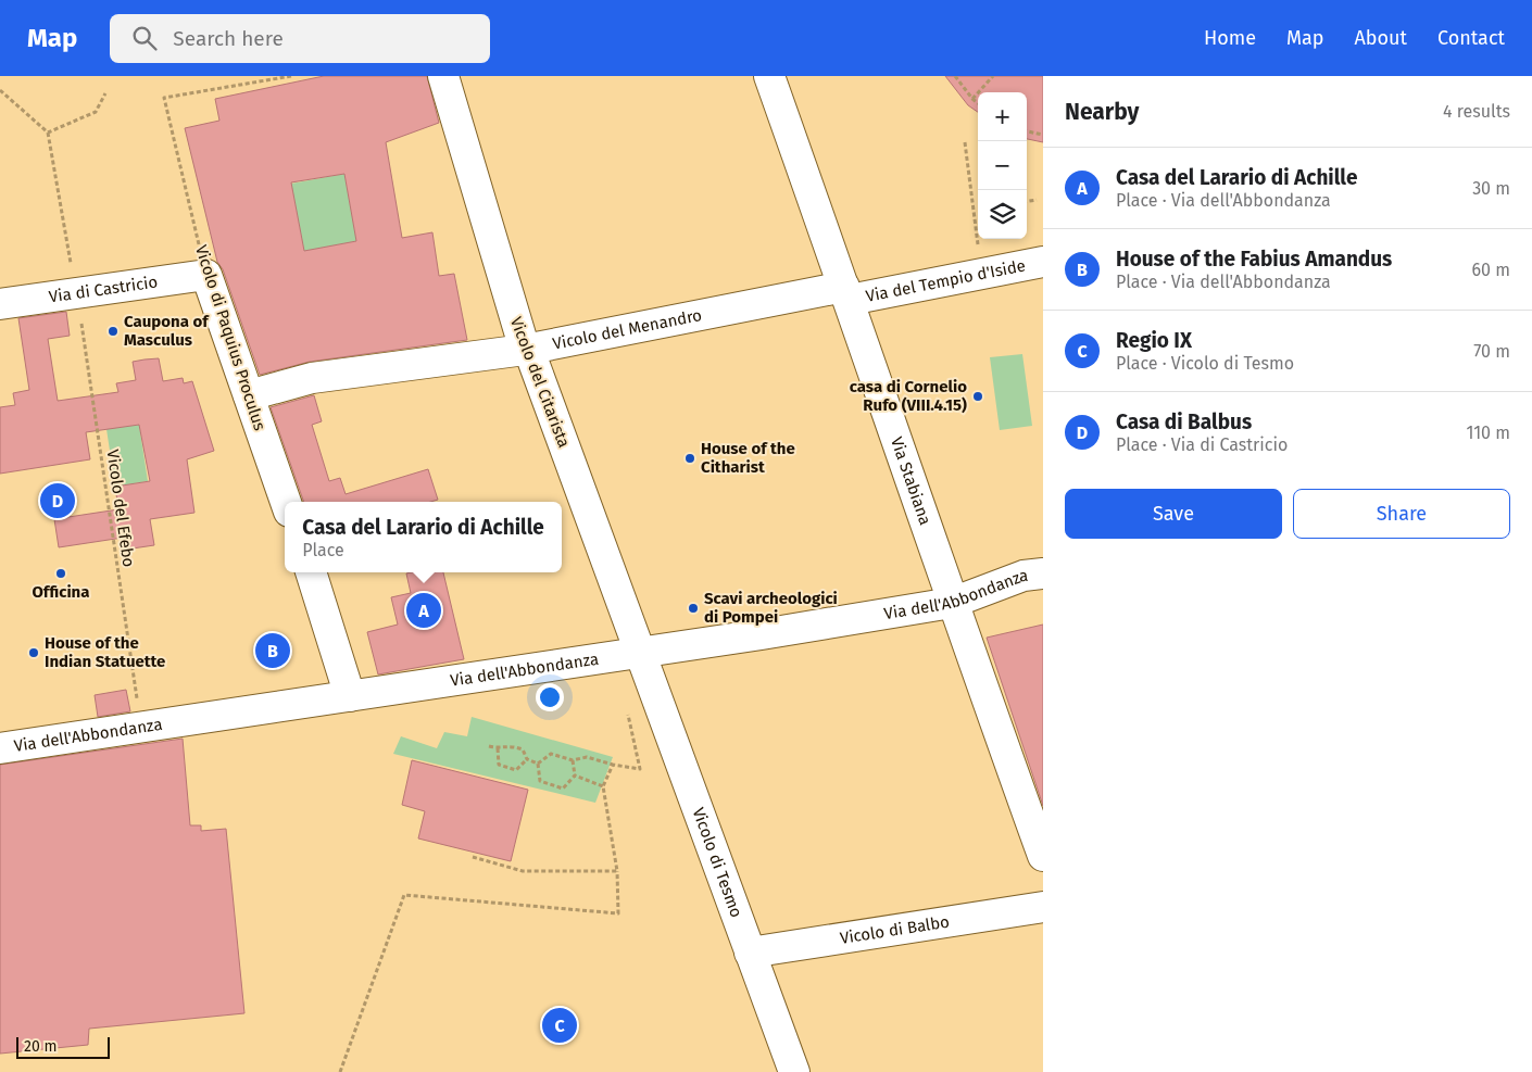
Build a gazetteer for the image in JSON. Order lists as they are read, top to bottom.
{
  "streets": {
    "street": [
      "Via del Tempio d'Iside",
      "Via di Castricio",
      "Vicolo del Menandro",
      "Vicolo di Paquius Proculus",
      "Vicolo del Citarista",
      "Via Stabiana",
      "Via dell'Abbondanza",
      "Vicolo di Tesmo",
      "Vicolo di Balbo"
    ],
    "path": ["Vicolo del Efebo"]
  },
  "crossings": [
    ["Via del Tempio d'Iside", "Vicolo del Menandro"],
    ["Via del Tempio d'Iside", "Via Stabiana"],
    ["Via di Castricio", "Vicolo di Paquius Proculus"],
    ["Via di Castricio", "Vicolo del Efebo"],
    ["Vicolo del Menandro", "Vicolo di Paquius Proculus"],
    ["Vicolo del Menandro", "Vicolo del Citarista"],
    ["Vicolo del Menandro", "Via Stabiana"],
    ["Vicolo del Citarista", "Via dell'Abbondanza"],
    ["Vicolo del Citarista", "Vicolo di Tesmo"],
    ["Via Stabiana", "Via dell'Abbondanza"],
    ["Vicolo del Efebo", "Via dell'Abbondanza"],
    ["Via dell'Abbondanza", "Vicolo di Tesmo"],
    ["Vicolo di Tesmo", "Vicolo di Balbo"]
  ],
  "places": [
    "Caupona of Masculus",
    "casa di Cornelio Rufo (VIII.4.15)",
    "House of the Citharist",
    "Officina",
    "Scavi archeologici di Pompei",
    "House of the Indian Statuette"
  ],
  "scale_bar": "20 m",
  "page": {
    "header": "Map",
    "search": "Search here",
    "nav": [
      "Home",
      "Map",
      "About",
      "Contact"
    ],
    "heading": ["Nearby", "4 results"],
    "map_buttons": ["+", "−"],
    "list": [
      {
        "mark": "A",
        "name": "Casa del Larario di Achille",
        "note": "Place · Via dell'Abbondanza",
        "value": "30 m"
      },
      {
        "mark": "B",
        "name": "House of the Fabius Amandus",
        "note": "Place · Via dell'Abbondanza",
        "value": "60 m"
      },
      {
        "mark": "C",
        "name": "Regio IX",
        "note": "Place · Vicolo di Tesmo",
        "value": "70 m"
      },
      {
        "mark": "D",
        "name": "Casa di Balbus",
        "note": "Place · Via di Castricio",
        "value": "110 m"
      }
    ],
    "buttons": ["Save", "Share"],
    "pins": [
      "D",
      "A",
      "B",
      "C"
    ],
    "popup": ["Casa del Larario di Achille", "Place"],
    "scale": "20 m"
  }
}
